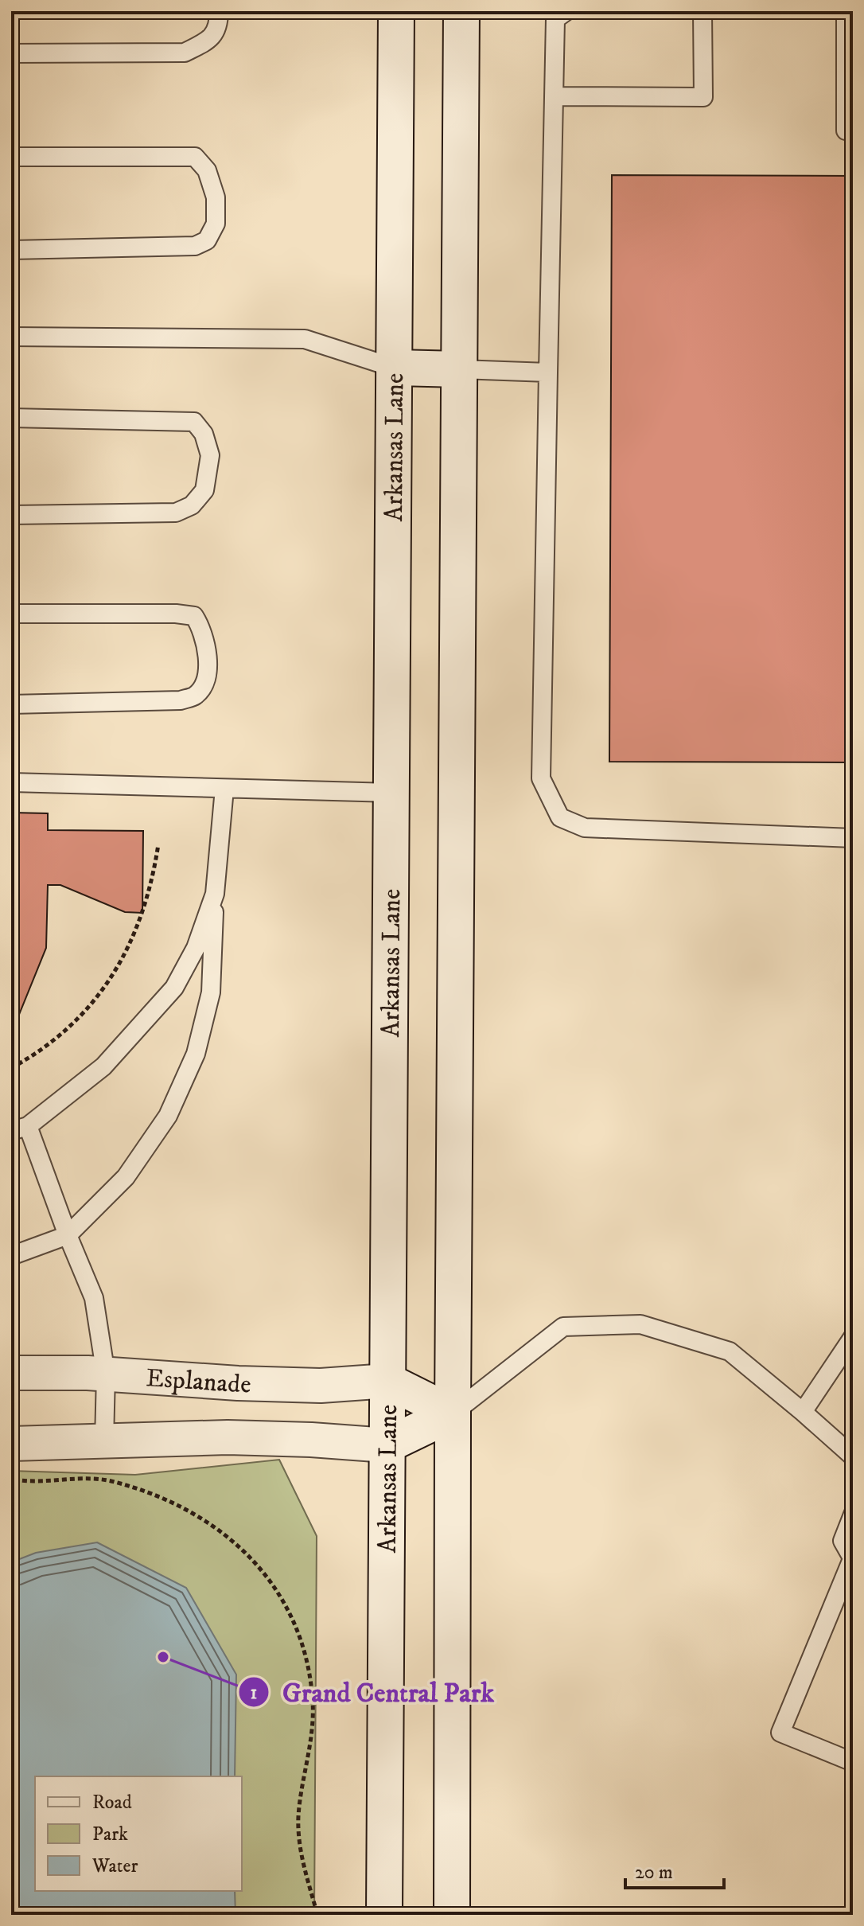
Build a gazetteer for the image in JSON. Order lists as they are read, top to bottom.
{
  "streets": {
    "main road": ["Arkansas Lane"],
    "street": ["Esplanade"]
  },
  "crossings": [
    ["Arkansas Lane", "Esplanade"]
  ],
  "places": ["Grand Central Park"],
  "legend": ["Road", "Park", "Water"],
  "scale_bar": "20 m"
}
